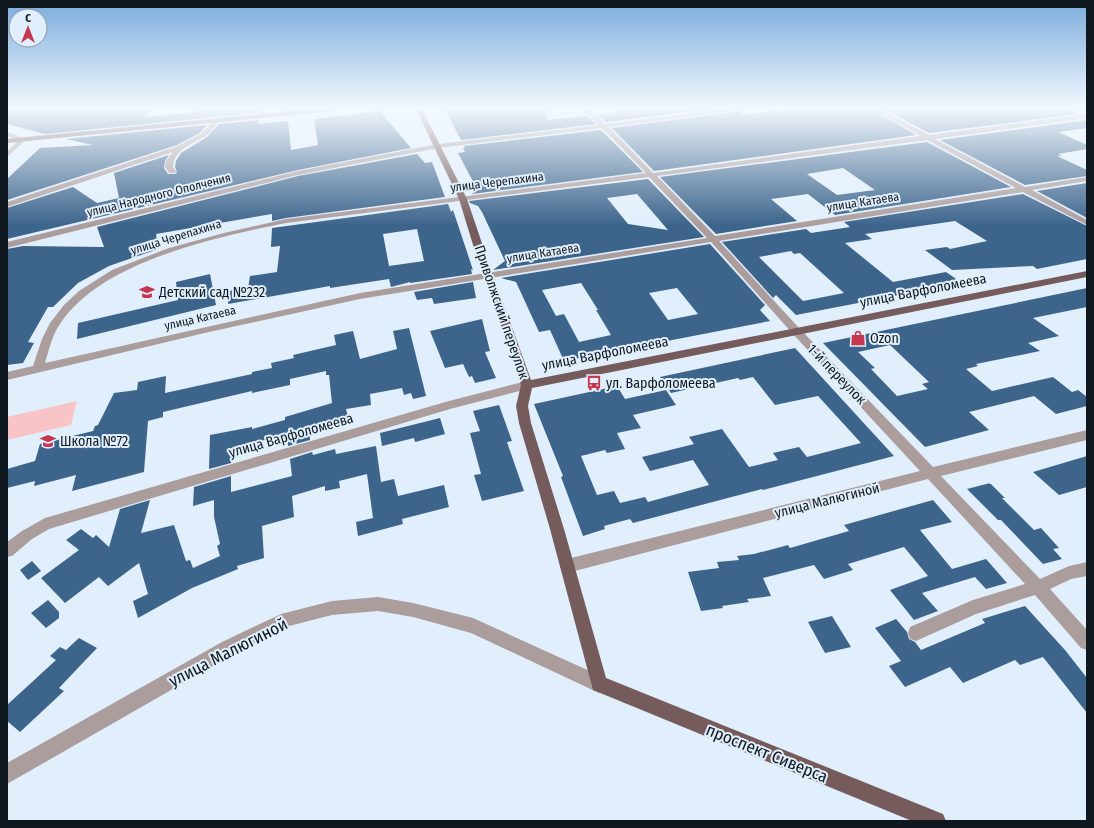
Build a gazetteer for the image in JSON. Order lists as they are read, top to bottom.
{
  "streets": {
    "main road": ["улица Варфоломеева", "Приволжский переулок", "проспект Сиверса"],
    "street": [
      "улица Черепахина",
      "улица Народного Ополчения",
      "улица Катаева",
      "1-й переулок",
      "улица Малюгиной"
    ]
  },
  "crossings": [
    ["улица Черепахина", "улица Катаева"],
    ["улица Черепахина", "Приволжский переулок"],
    ["улица Черепахина", "1-й переулок"],
    ["улица Катаева", "Приволжский переулок"],
    ["улица Катаева", "1-й переулок"],
    ["улица Варфоломеева", "Приволжский переулок"],
    ["улица Варфоломеева", "1-й переулок"],
    ["Приволжский переулок", "улица Малюгиной"],
    ["Приволжский переулок", "проспект Сиверса"],
    ["1-й переулок", "улица Малюгиной"],
    ["улица Малюгиной", "проспект Сиверса"]
  ],
  "places": {
    "school or university": ["Детский сад №232", "Школа №72"],
    "shop": ["Ozon"],
    "bus stop": ["ул. Варфоломеева"]
  },
  "north": "top"
}
